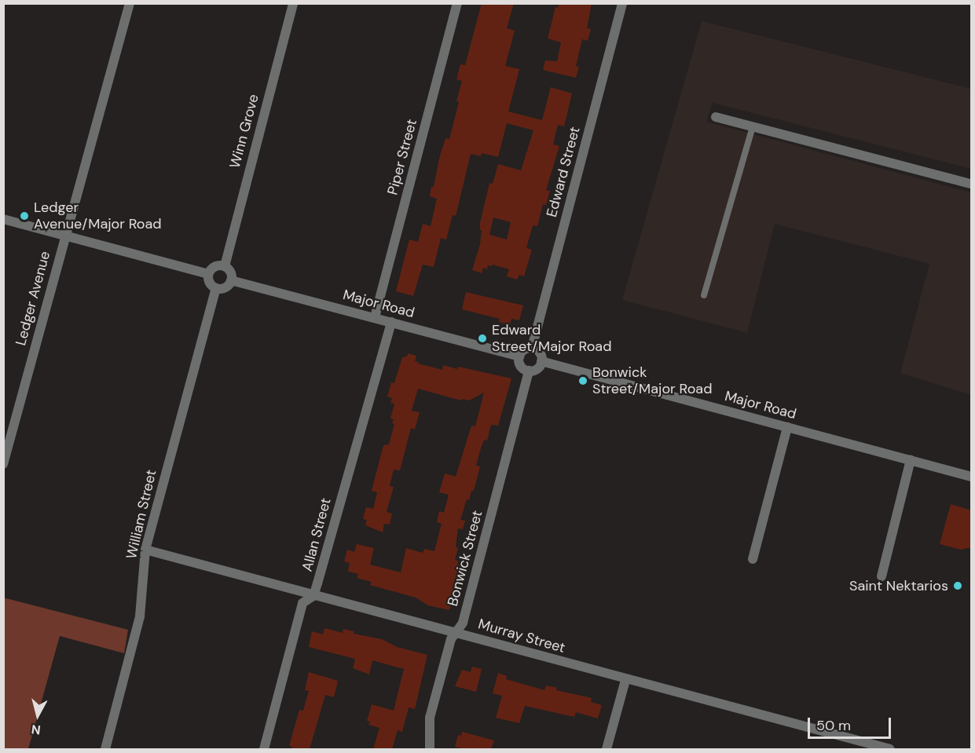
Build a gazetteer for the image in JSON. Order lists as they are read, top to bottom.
{
  "streets": {
    "street": [
      "Winn Grove",
      "Piper Street",
      "Edward Street",
      "Ledger Avenue",
      "Major Road",
      "William Street",
      "Allan Street",
      "Bonwick Street",
      "Murray Street"
    ]
  },
  "crossings": [
    ["Winn Grove", "Major Road"],
    ["Winn Grove", "William Street"],
    ["Piper Street", "Major Road"],
    ["Edward Street", "Major Road"],
    ["Edward Street", "Bonwick Street"],
    ["Major Road", "William Street"],
    ["Major Road", "Allan Street"],
    ["Major Road", "Bonwick Street"],
    ["William Street", "Murray Street"],
    ["Allan Street", "Murray Street"],
    ["Bonwick Street", "Murray Street"]
  ],
  "places": [
    "Ledger Avenue/Major Road",
    "Edward Street/Major Road",
    "Bonwick Street/Major Road",
    "Saint Nektarios"
  ],
  "scale_bar": "50 m",
  "north": "bottom"
}
